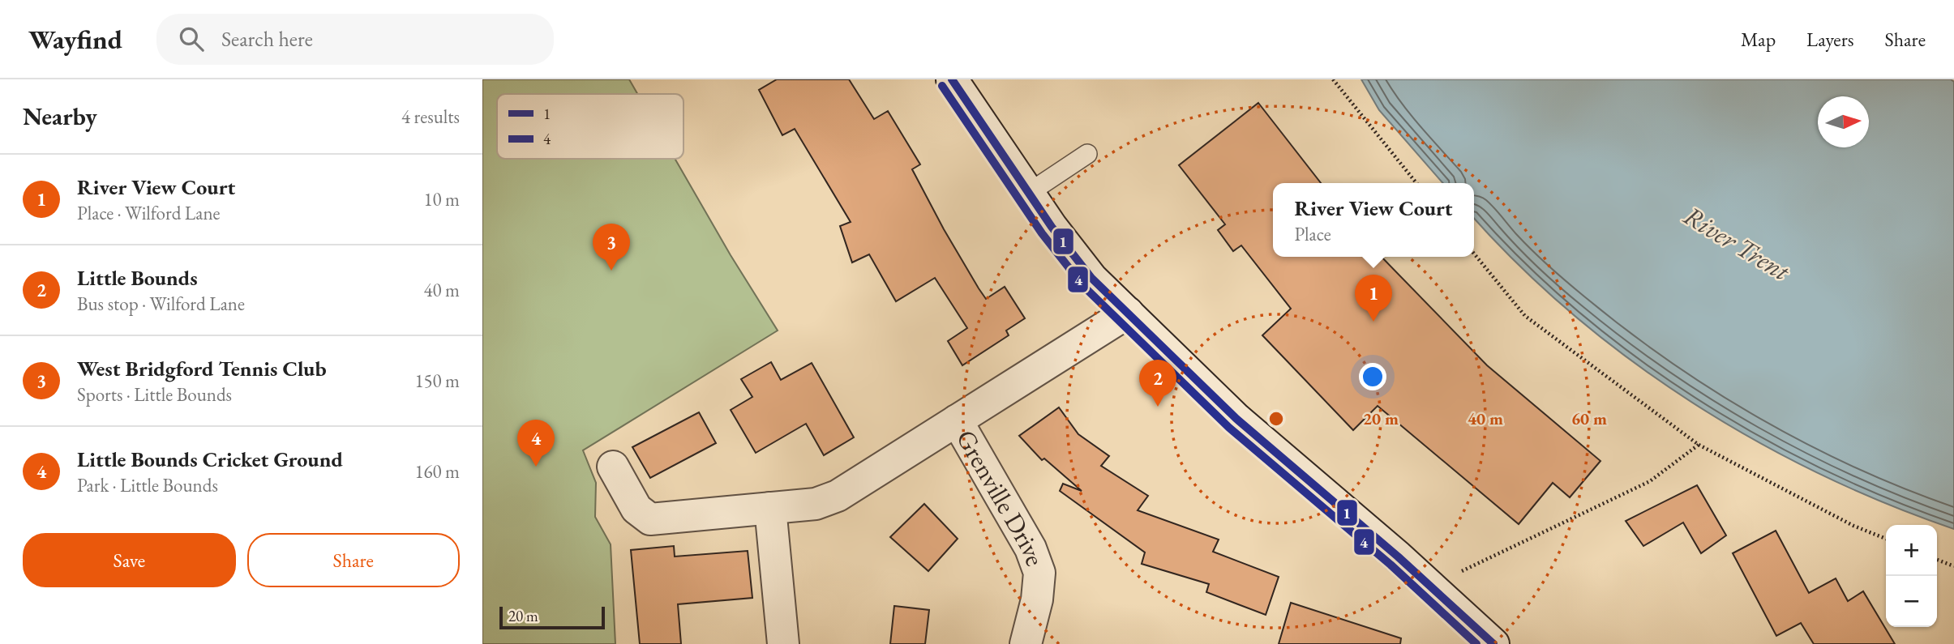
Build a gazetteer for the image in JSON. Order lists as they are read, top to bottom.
{
  "streets": {
    "street": ["Grenville Drive"]
  },
  "water": ["River Trent"],
  "lines": ["transit line 1", "transit line 4"],
  "legend": ["1", "4"],
  "scale_bar": "20 m",
  "north": "right",
  "page": {
    "header": "Wayfind",
    "search": "Search here",
    "nav": ["Map", "Layers", "Share"],
    "heading": ["Nearby", "4 results"],
    "list": [
      {
        "mark": "1",
        "name": "River View Court",
        "note": "Place · Wilford Lane",
        "value": "10 m"
      },
      {
        "mark": "2",
        "name": "Little Bounds",
        "note": "Bus stop · Wilford Lane",
        "value": "40 m"
      },
      {
        "mark": "3",
        "name": "West Bridgford Tennis Club",
        "note": "Sports · Little Bounds",
        "value": "150 m"
      },
      {
        "mark": "4",
        "name": "Little Bounds Cricket Ground",
        "note": "Park · Little Bounds",
        "value": "160 m"
      }
    ],
    "popup": ["River View Court", "Place"],
    "pins": [
      "3",
      "1",
      "2",
      "4"
    ],
    "buttons": ["Save", "Share"],
    "map_buttons": ["+", "−"],
    "scale": "20 m"
  },
  "rings": ["20 m", "40 m", "60 m"]
}
